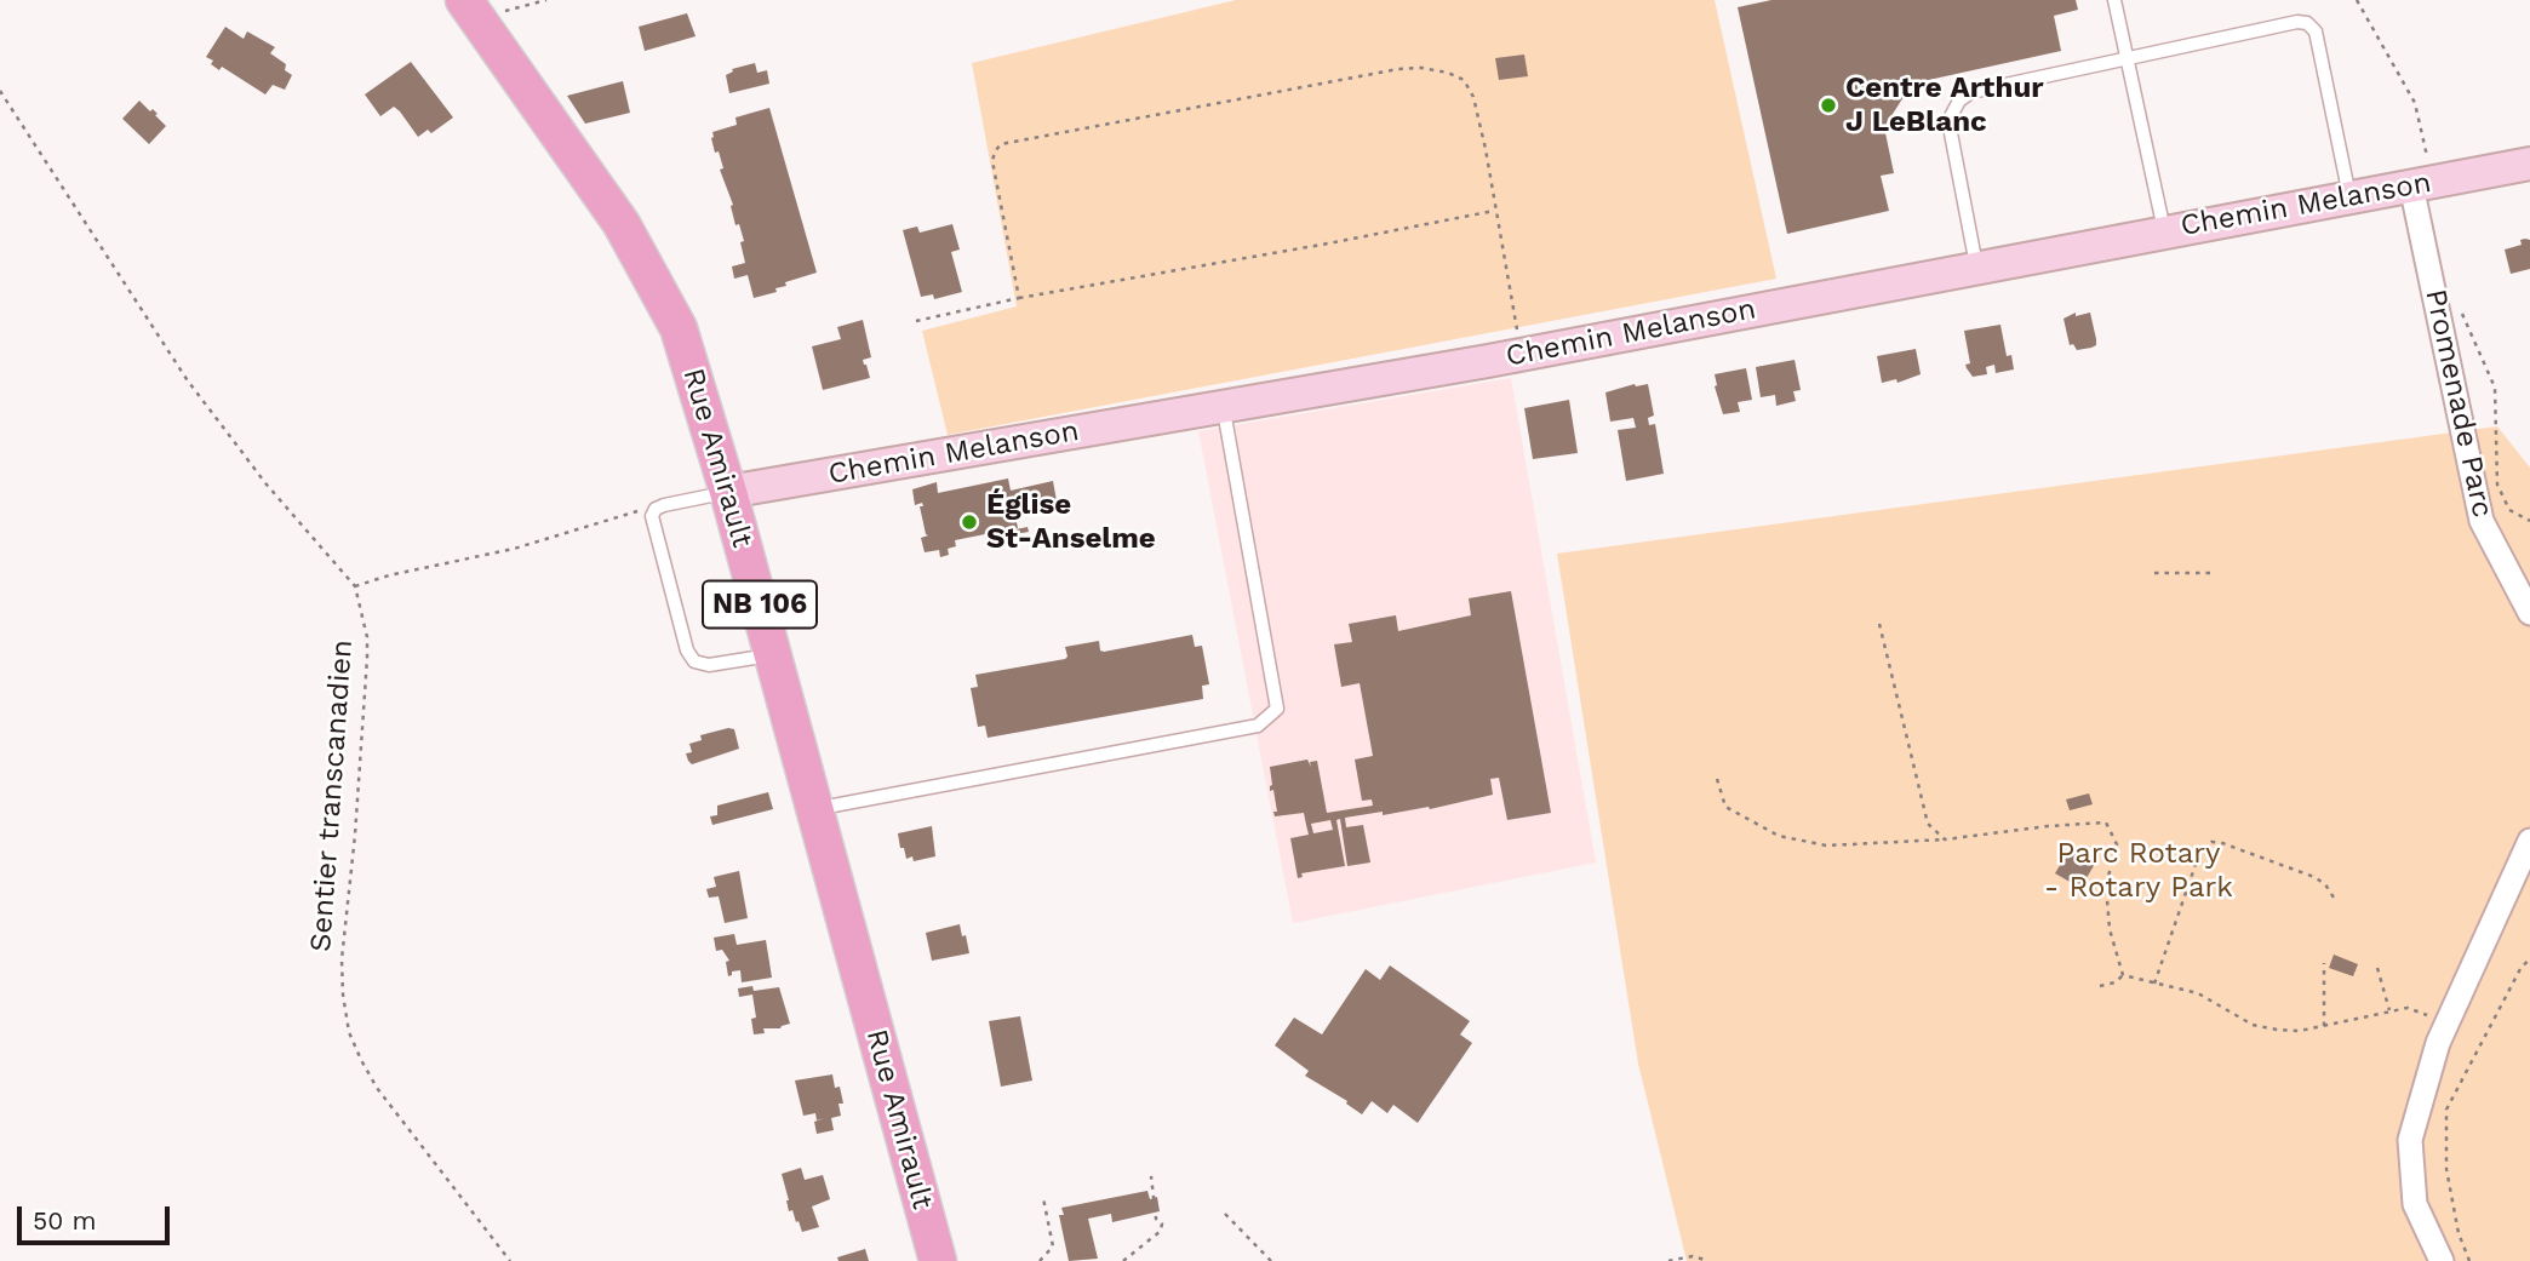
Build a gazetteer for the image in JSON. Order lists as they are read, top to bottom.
{
  "streets": {
    "main road": ["Rue Amirault", "NB 106"],
    "street": ["Chemin Melanson", "Promenade Parc"],
    "path": ["Sentier transcanadien"]
  },
  "crossings": [
    ["Chemin Melanson", "Promenade Parc"],
    ["Chemin Melanson", "Rue Amirault"]
  ],
  "parks": ["Parc Rotary - Rotary Park"],
  "places": ["Centre Arthur J LeBlanc", "Église St-Anselme"],
  "scale_bar": "50 m"
}
